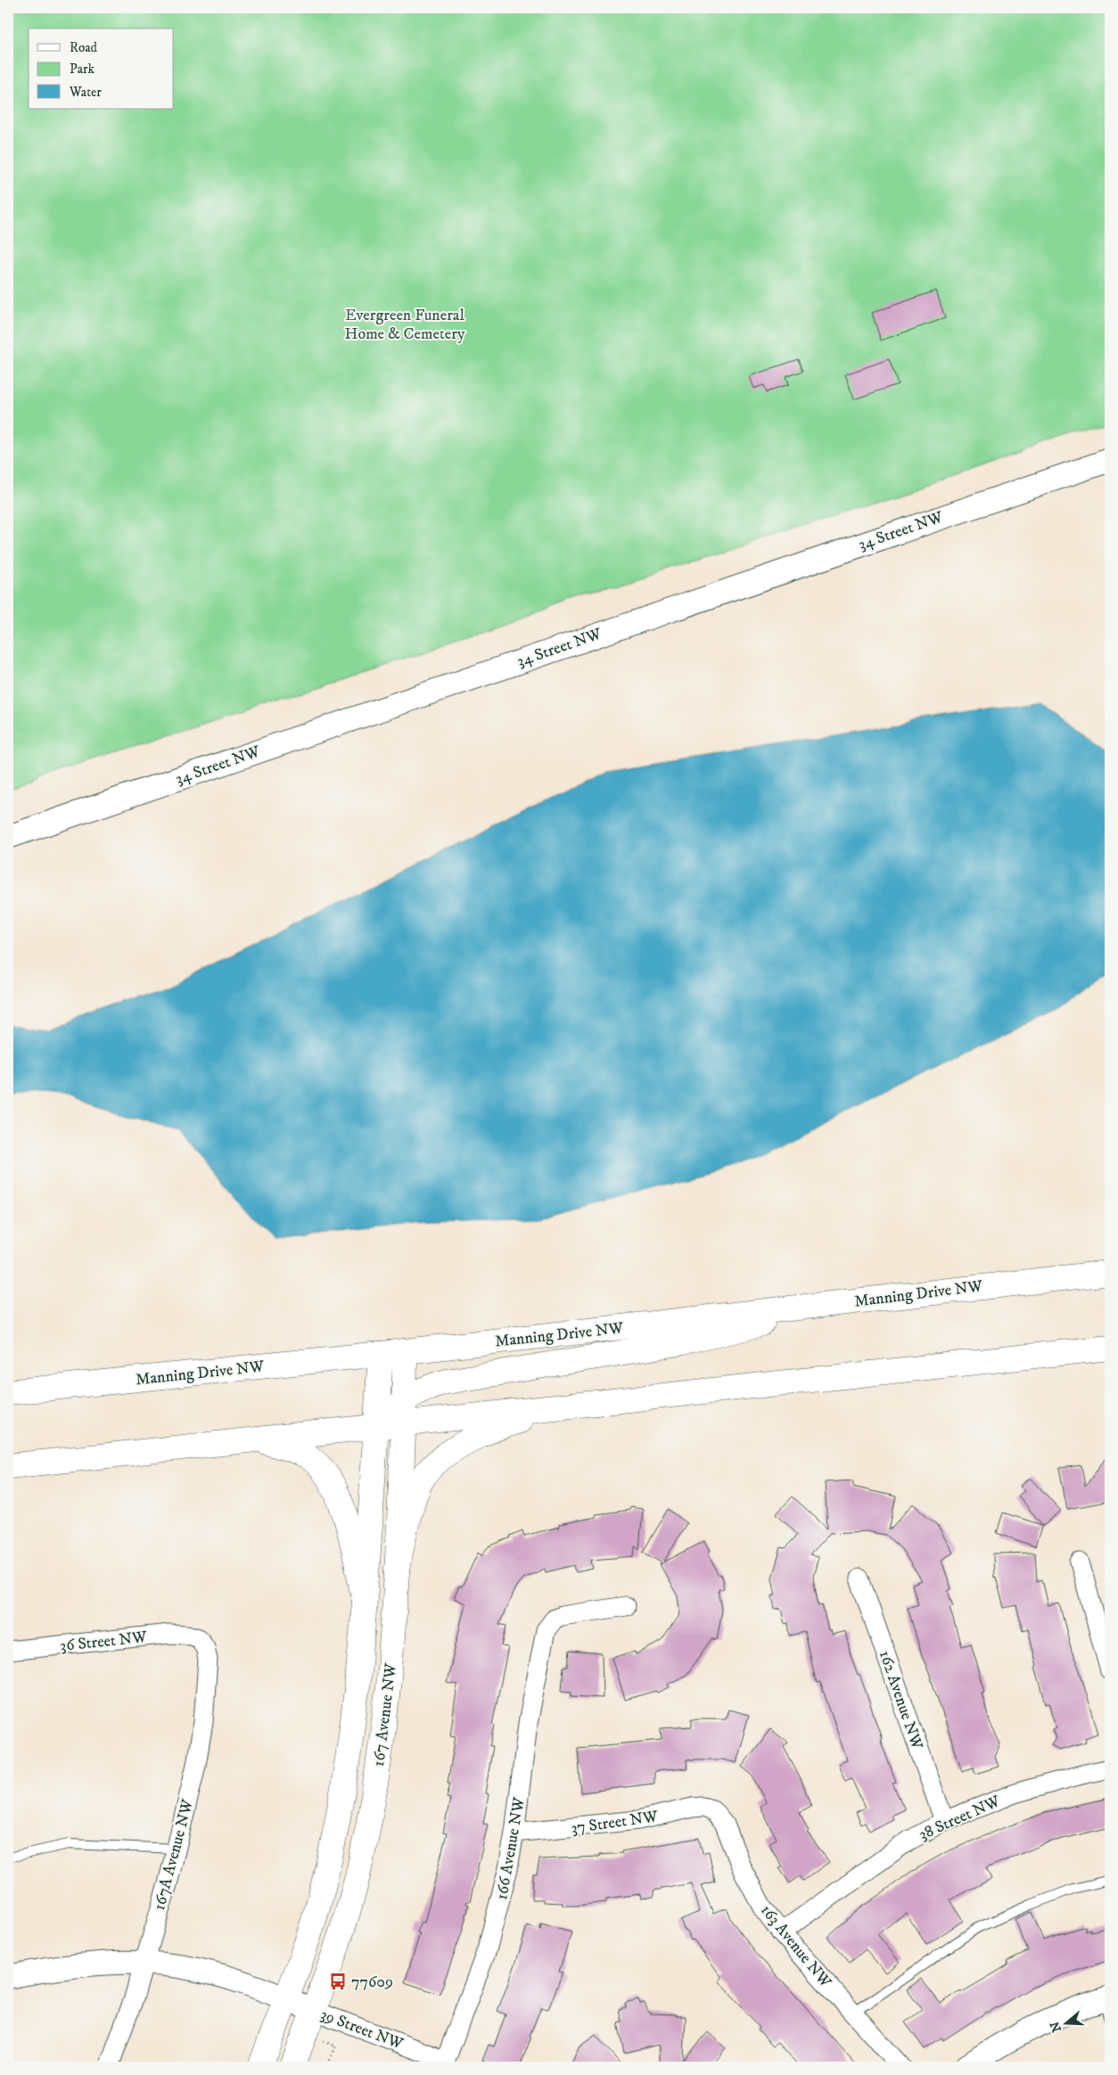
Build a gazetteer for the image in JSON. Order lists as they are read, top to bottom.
{
  "streets": {
    "main road": ["Manning Drive NW", "167 Avenue NW"],
    "street": [
      "34 Street NW",
      "36 Street NW",
      "162 Avenue NW",
      "38 Street NW",
      "37 Street NW",
      "166 Avenue NW",
      "167A Avenue NW",
      "163 Avenue NW",
      "39 Street NW"
    ]
  },
  "crossings": [
    ["Manning Drive NW", "167 Avenue NW"],
    ["36 Street NW", "167A Avenue NW"],
    ["162 Avenue NW", "38 Street NW"],
    ["167 Avenue NW", "39 Street NW"],
    ["38 Street NW", "163 Avenue NW"],
    ["37 Street NW", "166 Avenue NW"],
    ["37 Street NW", "163 Avenue NW"],
    ["166 Avenue NW", "39 Street NW"]
  ],
  "parks": ["Evergreen Funeral Home & Cemetery"],
  "places": {
    "bus stop": ["77609"]
  },
  "legend": ["Road", "Park", "Water"],
  "north": "left"
}
